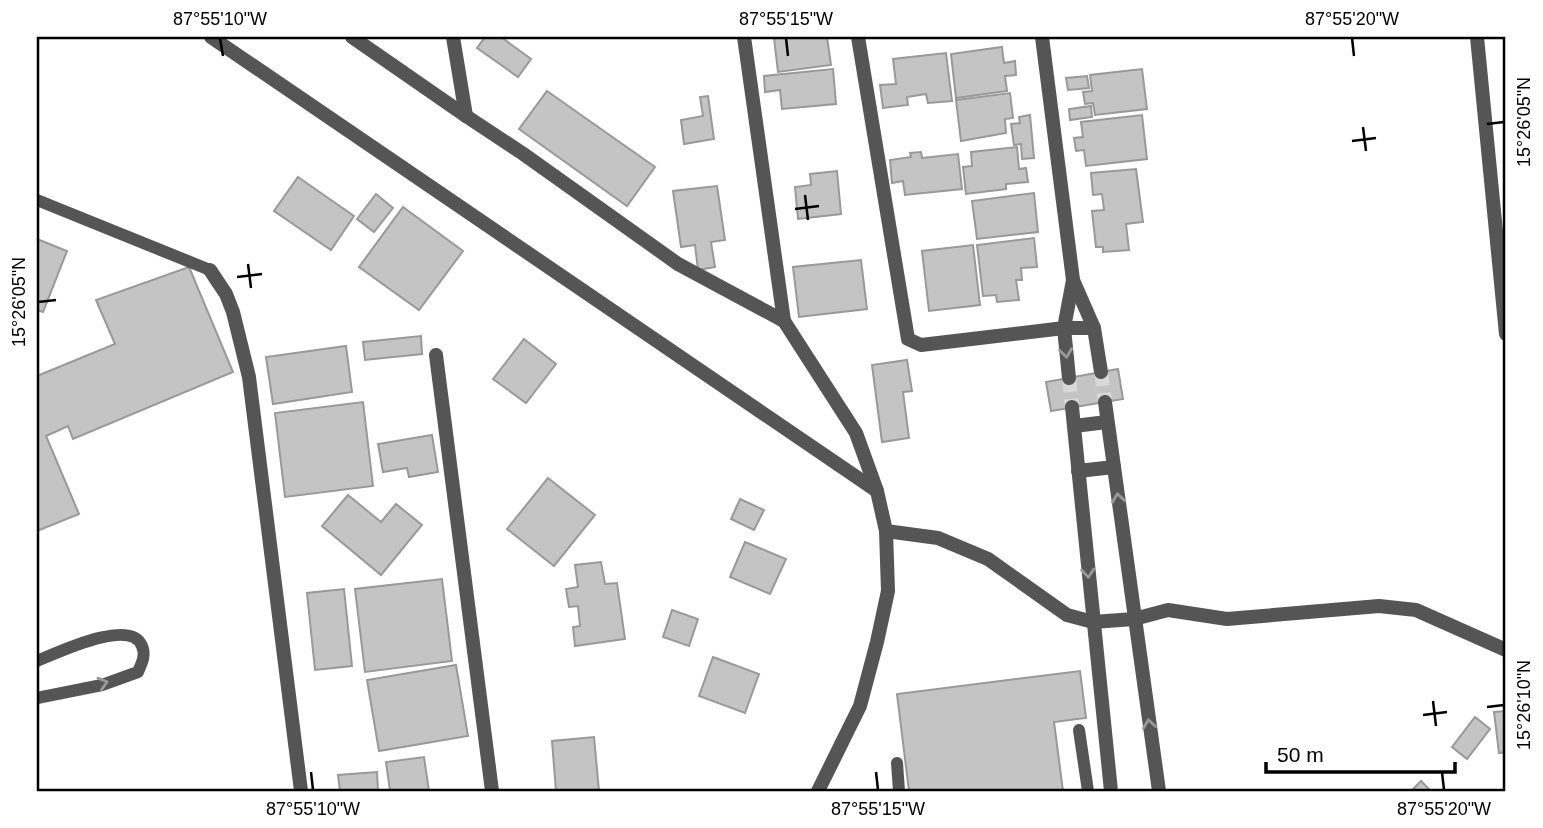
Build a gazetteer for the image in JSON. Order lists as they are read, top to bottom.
{
  "scale_bar": "50 m",
  "coordinates": [
    "87°55'10\"W",
    "87°55'15\"W",
    "87°55'20\"W",
    "15°26'05\"N",
    "15°26'10\"N"
  ]
}
